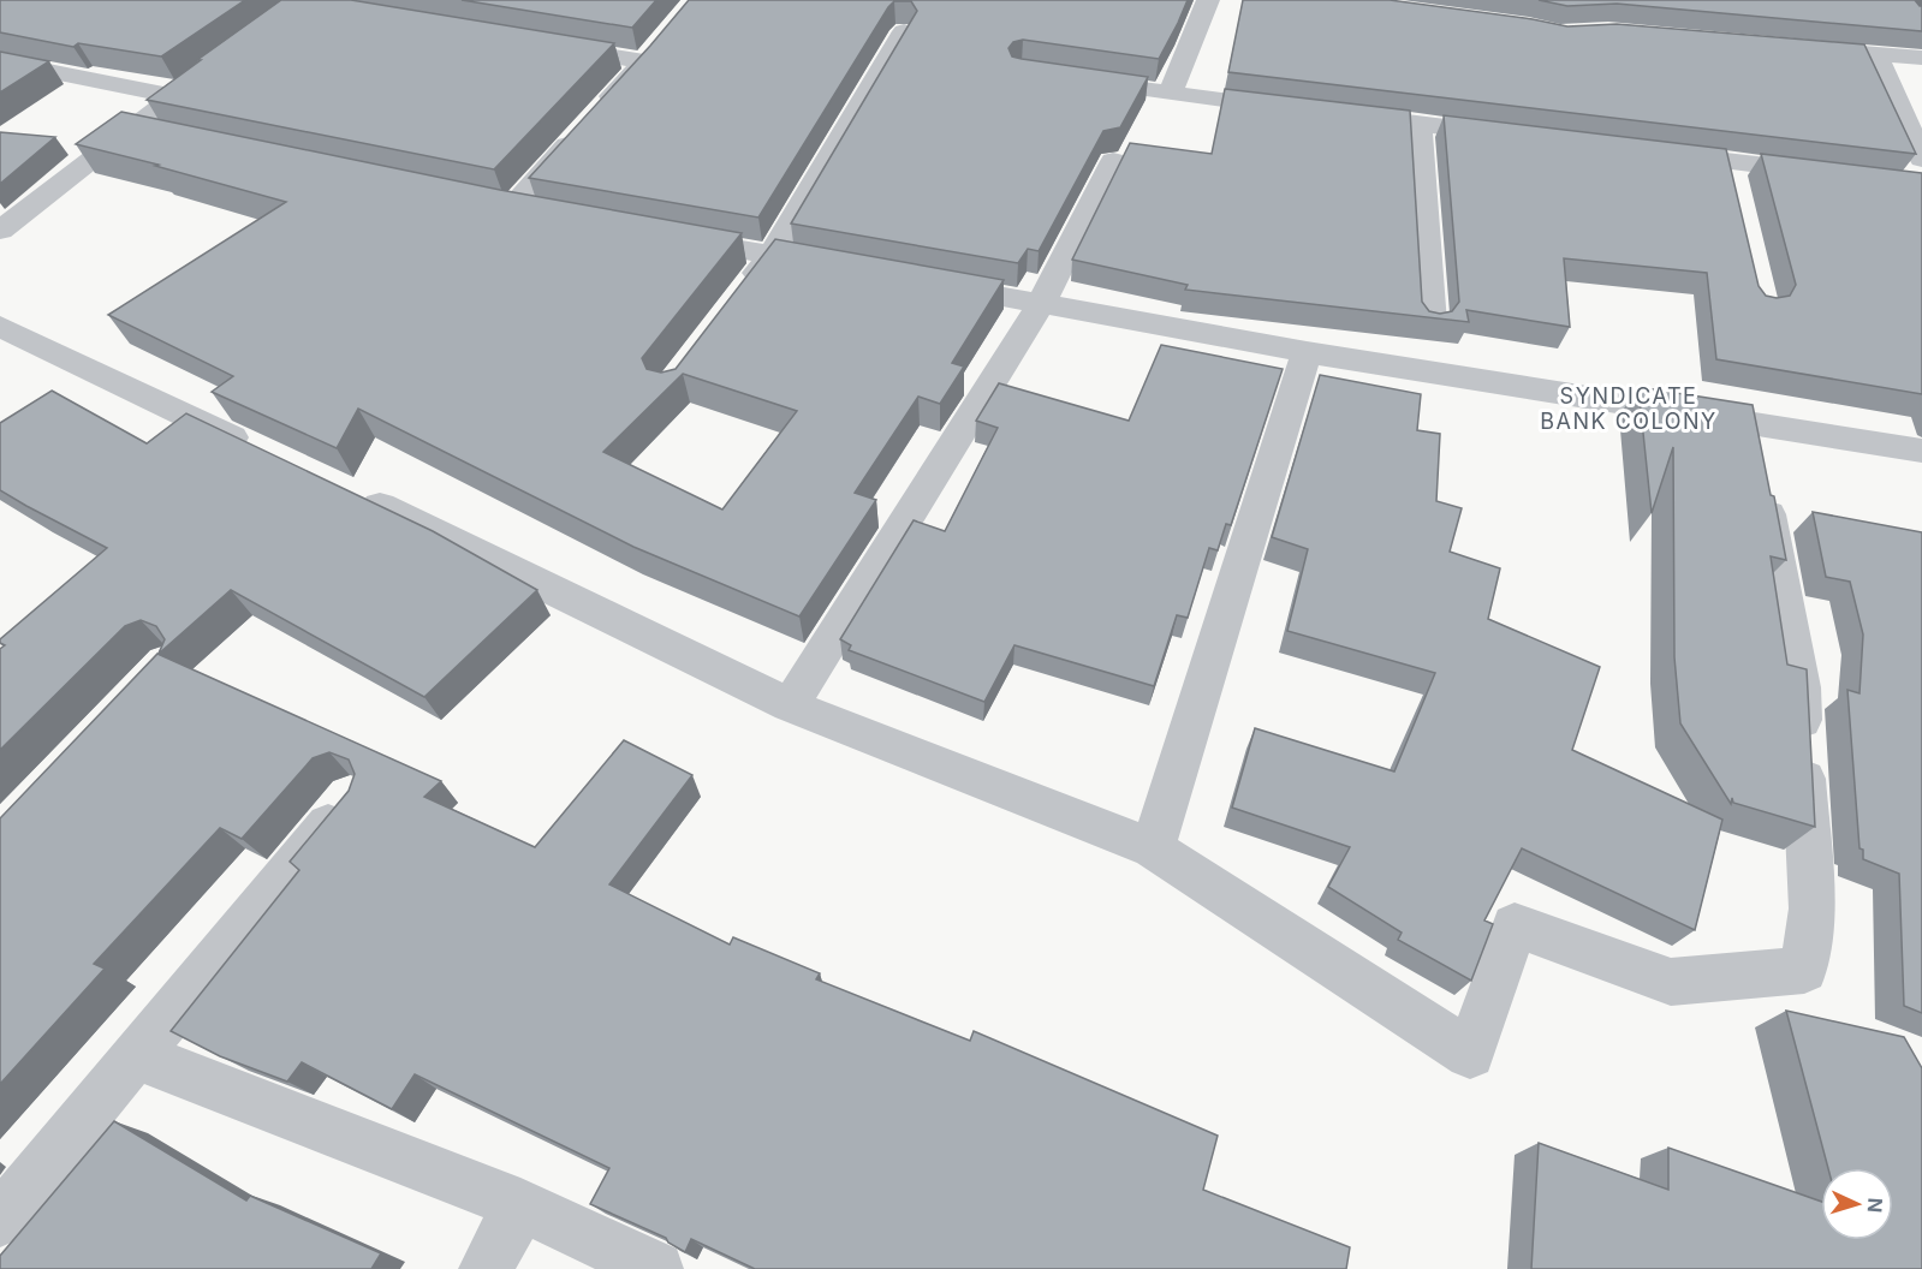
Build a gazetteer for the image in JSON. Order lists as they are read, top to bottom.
{
  "districts": ["SYNDICATE BANK COLONY"],
  "north": "right"
}
